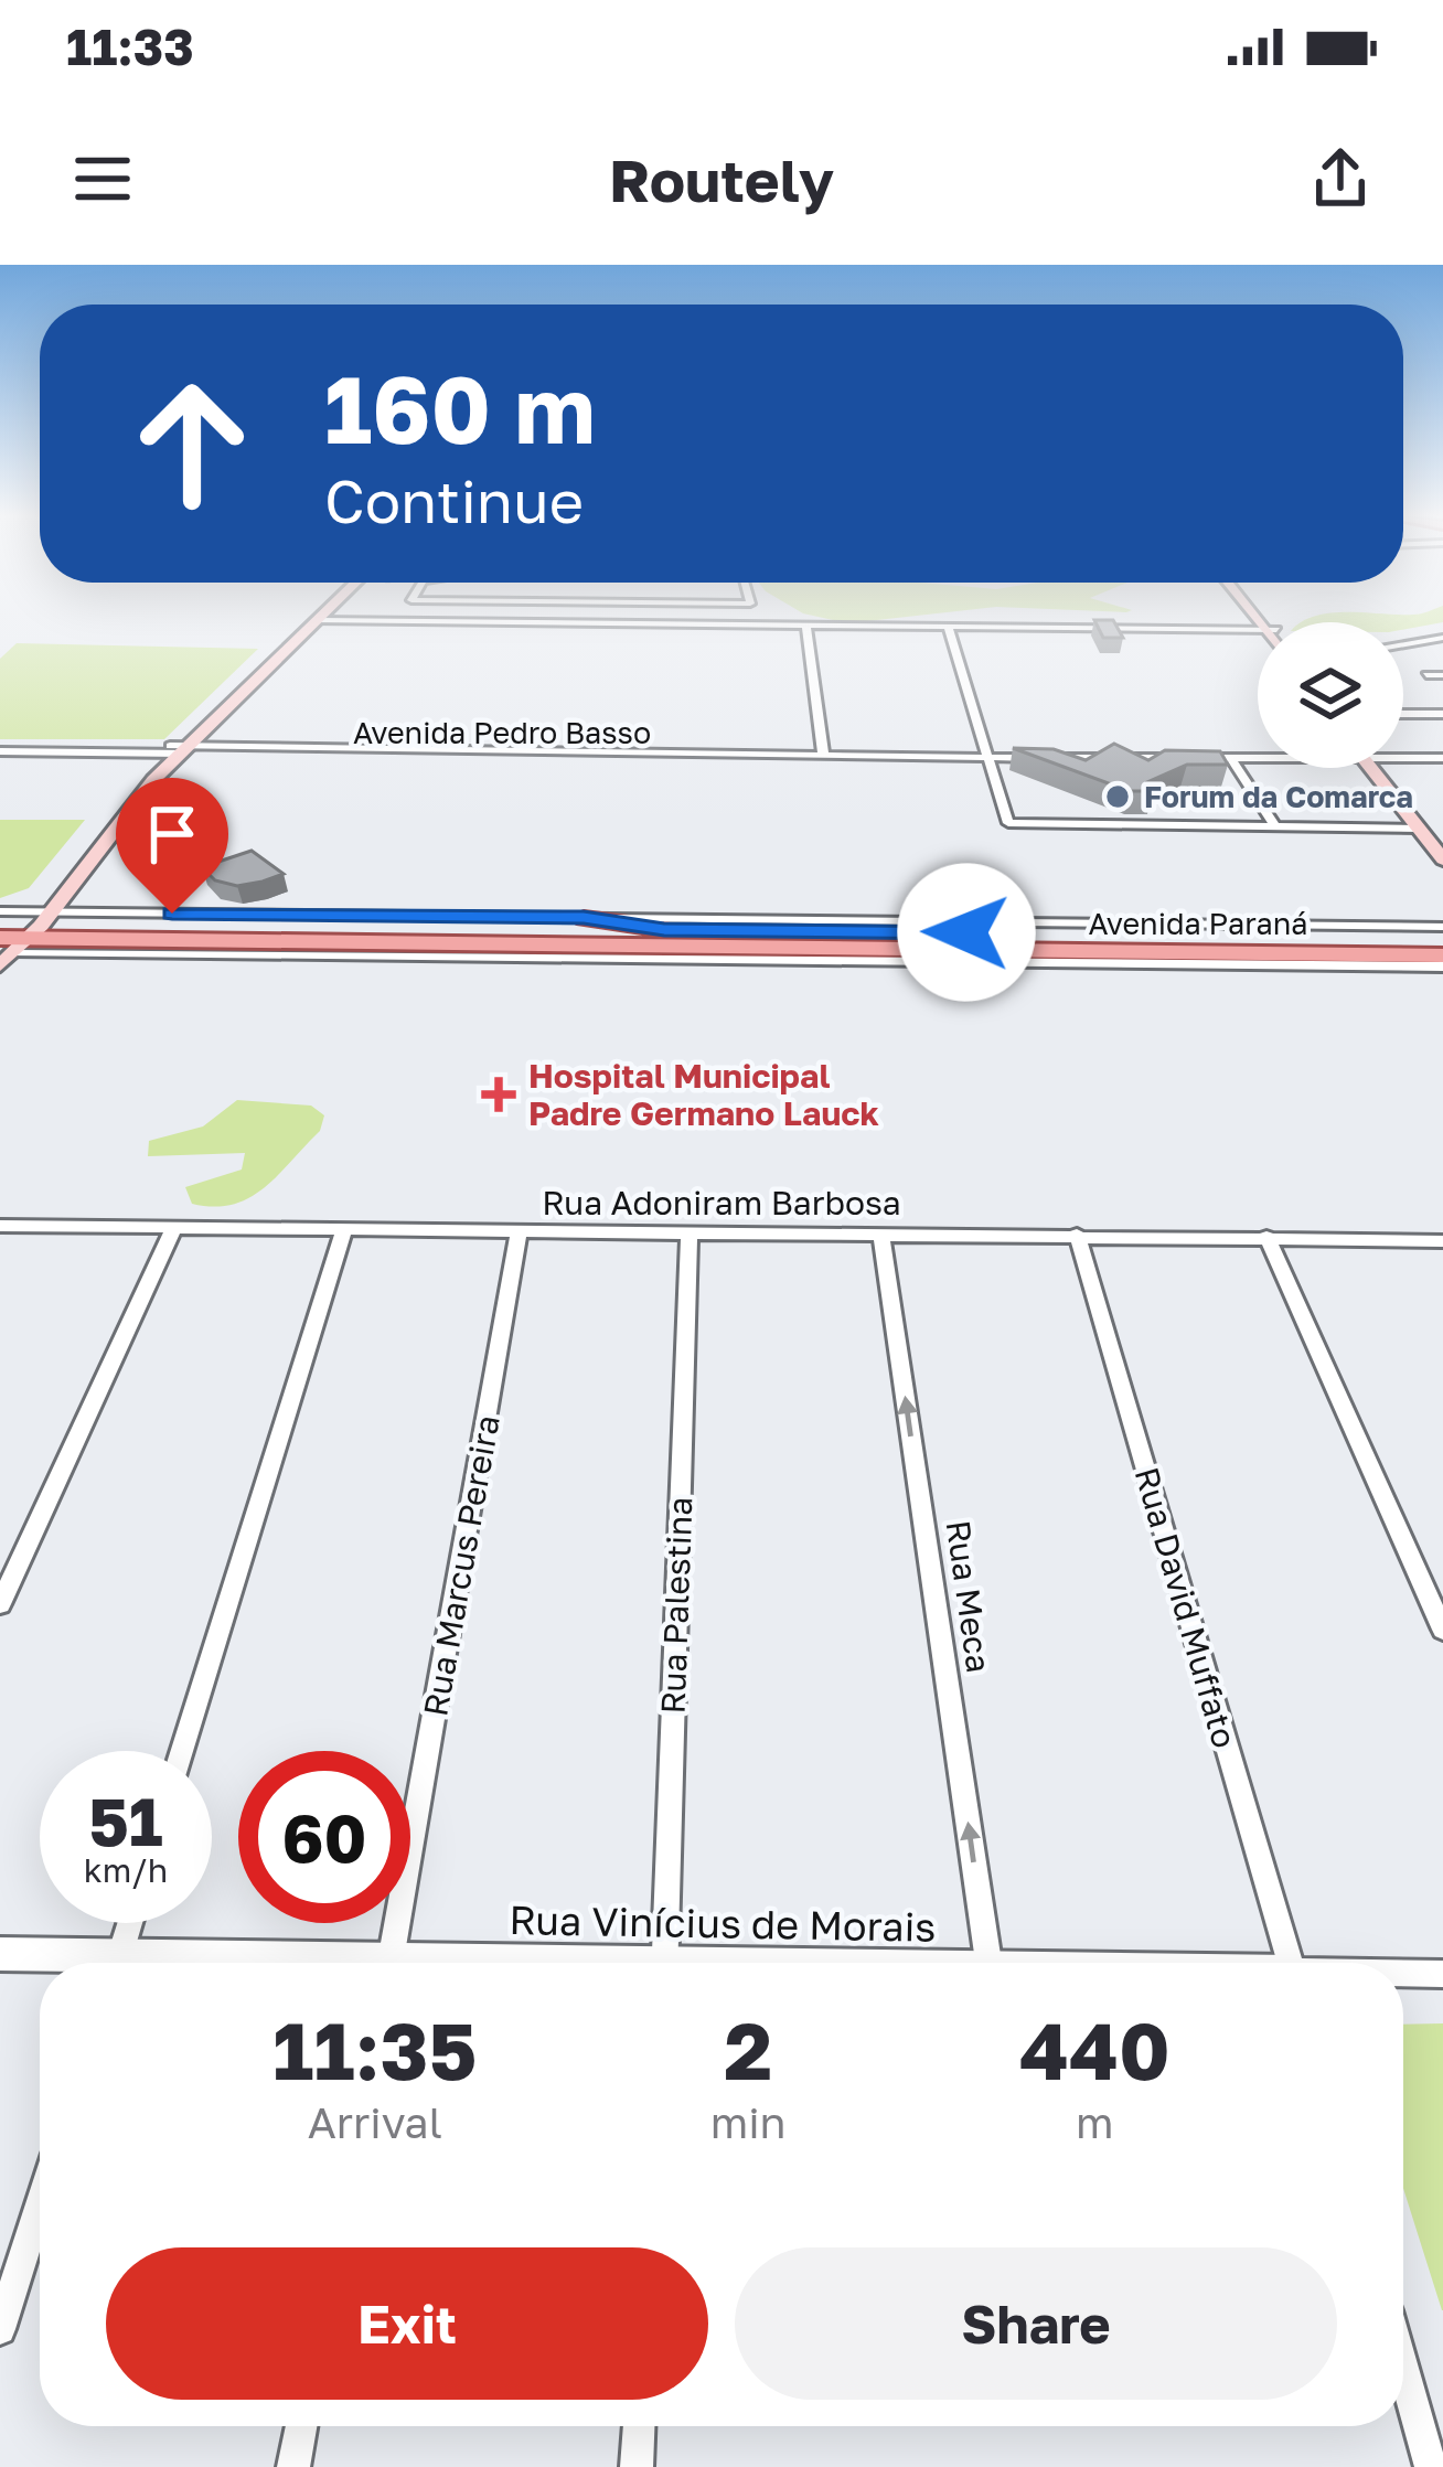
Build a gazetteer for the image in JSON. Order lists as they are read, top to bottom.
{
  "streets": {
    "main road": ["Avenida Paraná"],
    "street": [
      "Avenida Pedro Basso",
      "Rua Adoniram Barbosa",
      "Rua Marcus Pereira",
      "Rua Meca",
      "Rua Palestina",
      "Rua David Muffato",
      "Rua Vinícius de Morais"
    ]
  },
  "crossings": [
    ["Rua Adoniram Barbosa", "Rua Marcus Pereira"],
    ["Rua Adoniram Barbosa", "Rua Meca"],
    ["Rua Adoniram Barbosa", "Rua Palestina"],
    ["Rua Adoniram Barbosa", "Rua David Muffato"]
  ],
  "one_way": ["Rua Meca"],
  "places": {
    "other": ["Forum da Comarca"],
    "health": ["Hospital Municipal Padre Germano Lauck"]
  },
  "page": {
    "status": "11:33",
    "header": "Routely",
    "turn": ["160 m", "Continue"],
    "speed": "51 km/h",
    "limit": "60",
    "eta": [
      "11:35",
      "Arrival",
      "2",
      "min",
      "440",
      "m"
    ],
    "buttons": ["Exit", "Share"]
  }
}
